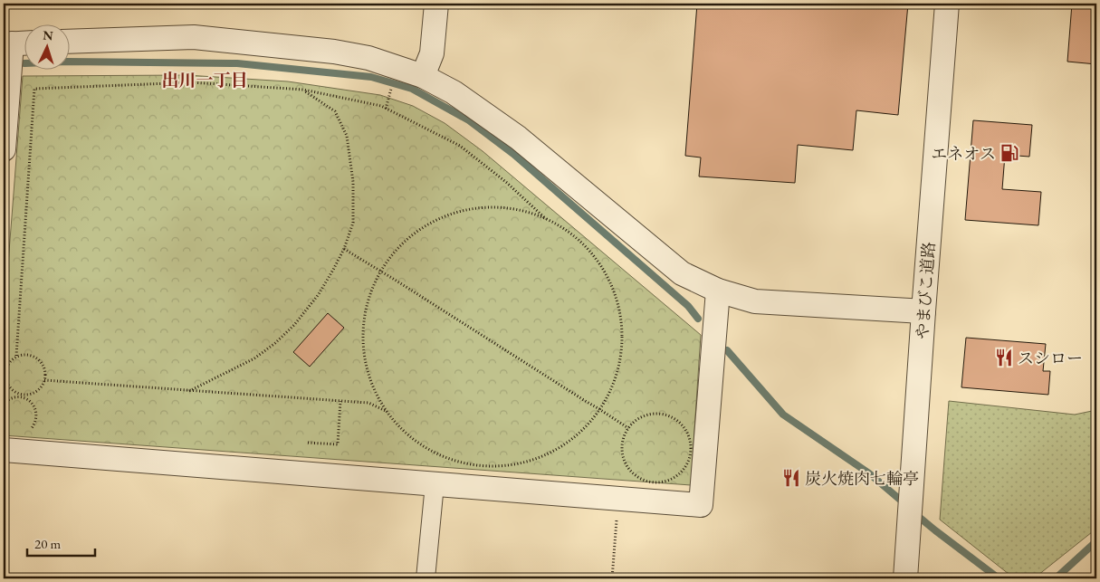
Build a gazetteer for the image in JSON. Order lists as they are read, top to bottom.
{
  "streets": {
    "street": ["やまびこ道路"]
  },
  "districts": ["出川一丁目"],
  "places": {
    "fuel station": ["エネオス"],
    "restaurant": ["スシロー", "炭火焼肉七輪亭"]
  },
  "scale_bar": "20 m",
  "north": "top"
}
